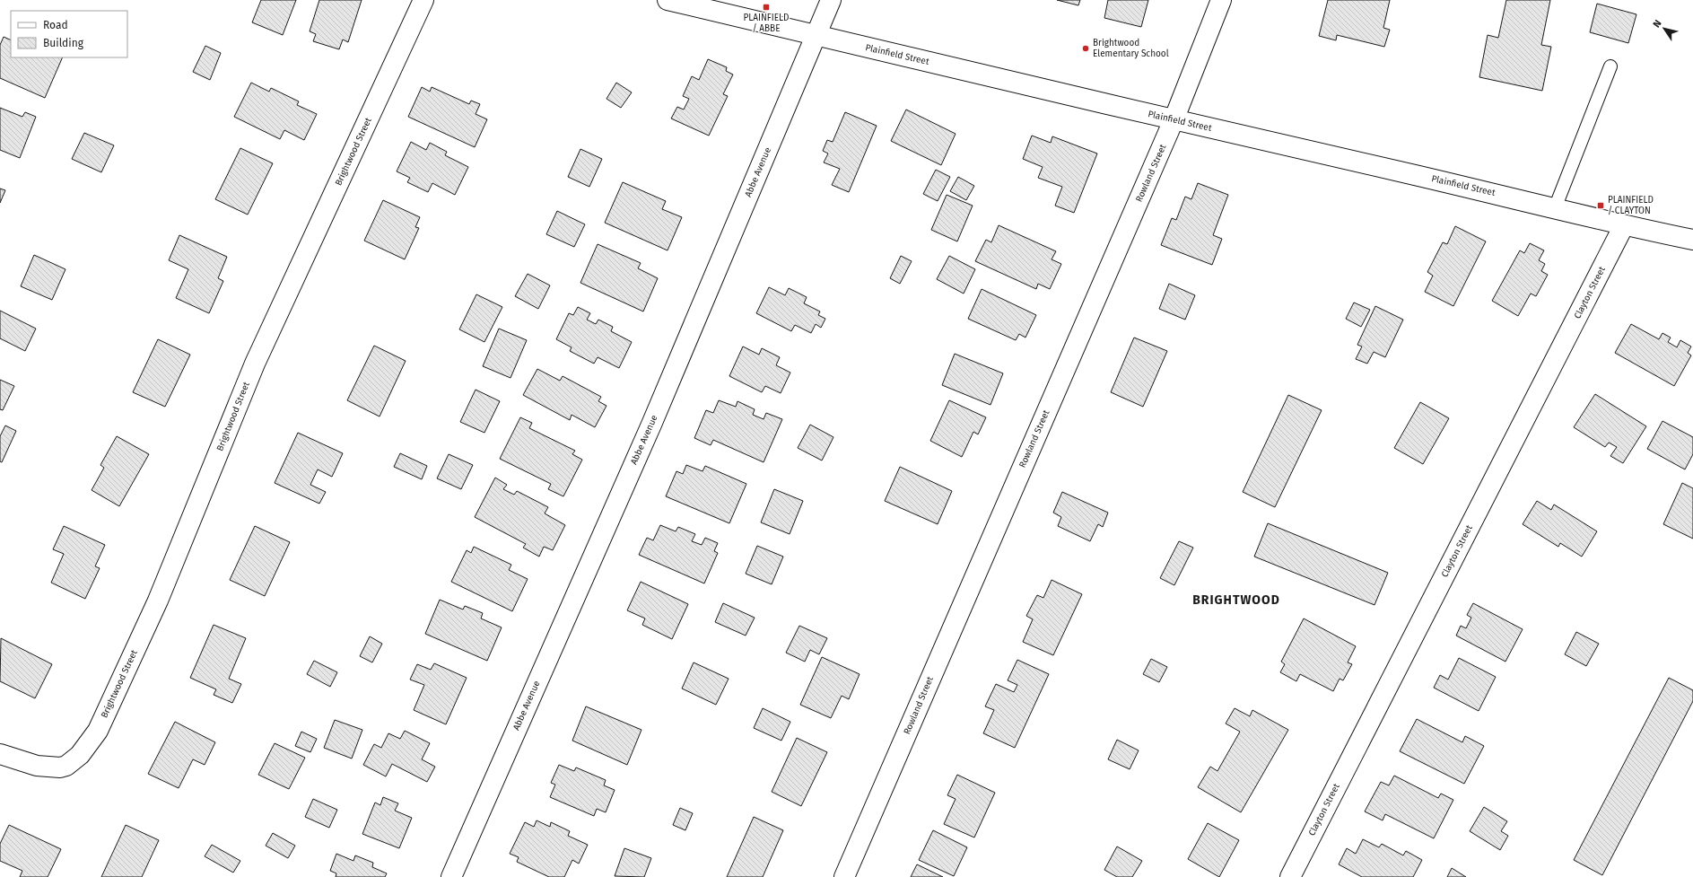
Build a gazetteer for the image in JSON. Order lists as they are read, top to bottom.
{
  "streets": {
    "street": [
      "Plainfield Street",
      "Brightwood Street",
      "Abbe Avenue",
      "Rowland Street",
      "Clayton Street"
    ]
  },
  "crossings": [
    ["Plainfield Street", "Abbe Avenue"],
    ["Plainfield Street", "Rowland Street"],
    ["Plainfield Street", "Clayton Street"]
  ],
  "districts": ["BRIGHTWOOD"],
  "places": {
    "transit": ["PLAINFIELD / ABBE", "PLAINFIELD / CLAYTON"],
    "other": ["Brightwood Elementary School"]
  },
  "legend": ["Road", "Building"],
  "north": "top left"
}
